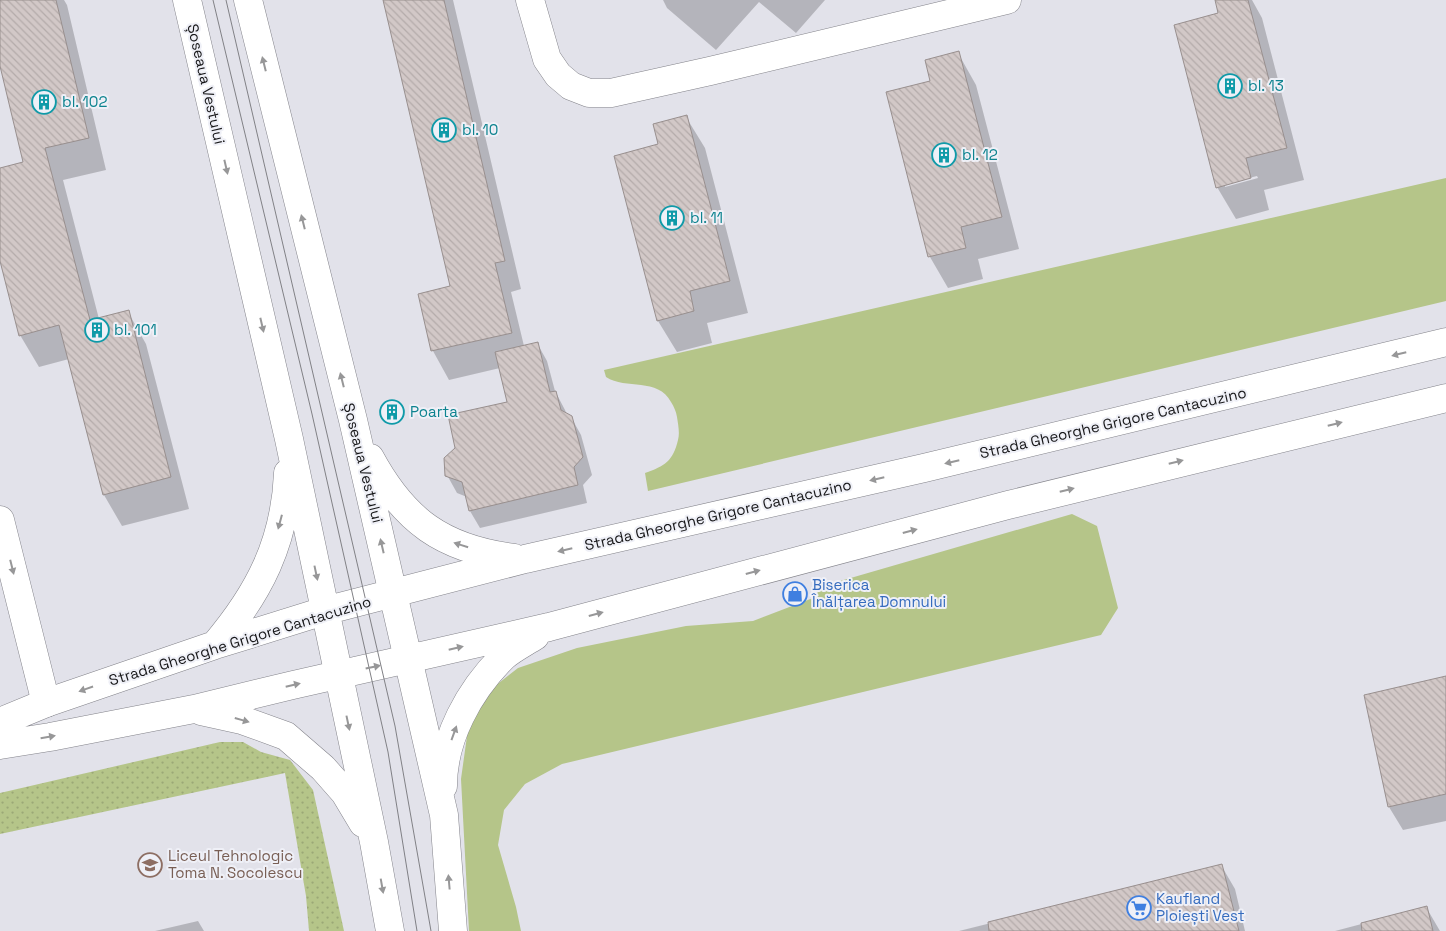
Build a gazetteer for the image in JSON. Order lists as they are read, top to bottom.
{
  "streets": {
    "main road": ["Șoseaua Vestului", "Strada Gheorghe Grigore Cantacuzino"]
  },
  "crossings": [
    ["Șoseaua Vestului", "Strada Gheorghe Grigore Cantacuzino"]
  ],
  "places": {
    "building": [
      "bl. 13",
      "bl. 102",
      "bl. 10",
      "bl. 12",
      "bl. 11",
      "bl. 101",
      "Poarta"
    ],
    "shop": ["Biserica Înălțarea Domnului"],
    "school or university": ["Liceul Tehnologic Toma N. Socolescu"],
    "supermarket": ["Kaufland Ploiești Vest"]
  }
}
